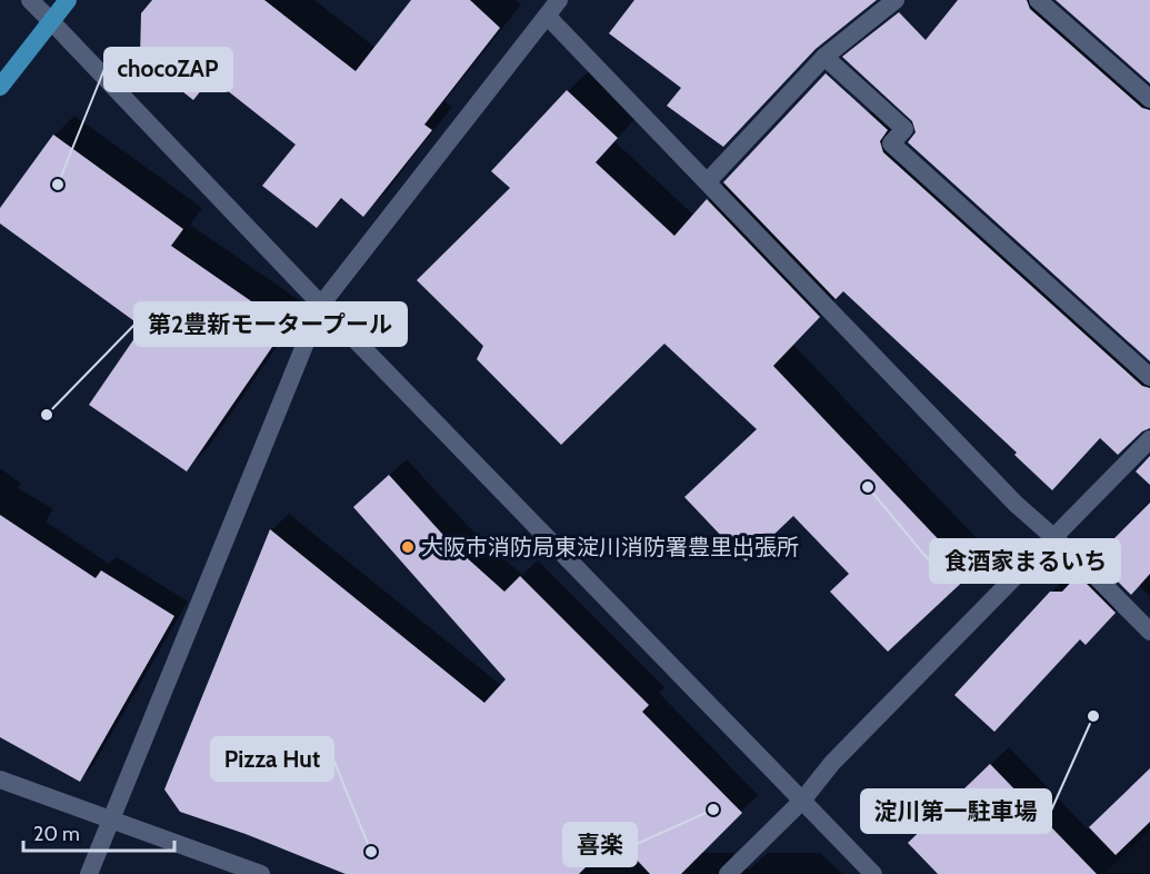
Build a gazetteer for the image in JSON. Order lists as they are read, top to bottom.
{
  "places": [
    "chocoZAP",
    "第2豊新モータープール",
    "食酒家まるいち",
    "大阪市消防局東淀川消防署豊里出張所",
    "淀川第一駐車場",
    "喜楽",
    "Pizza Hut"
  ],
  "scale_bar": "20 m"
}
